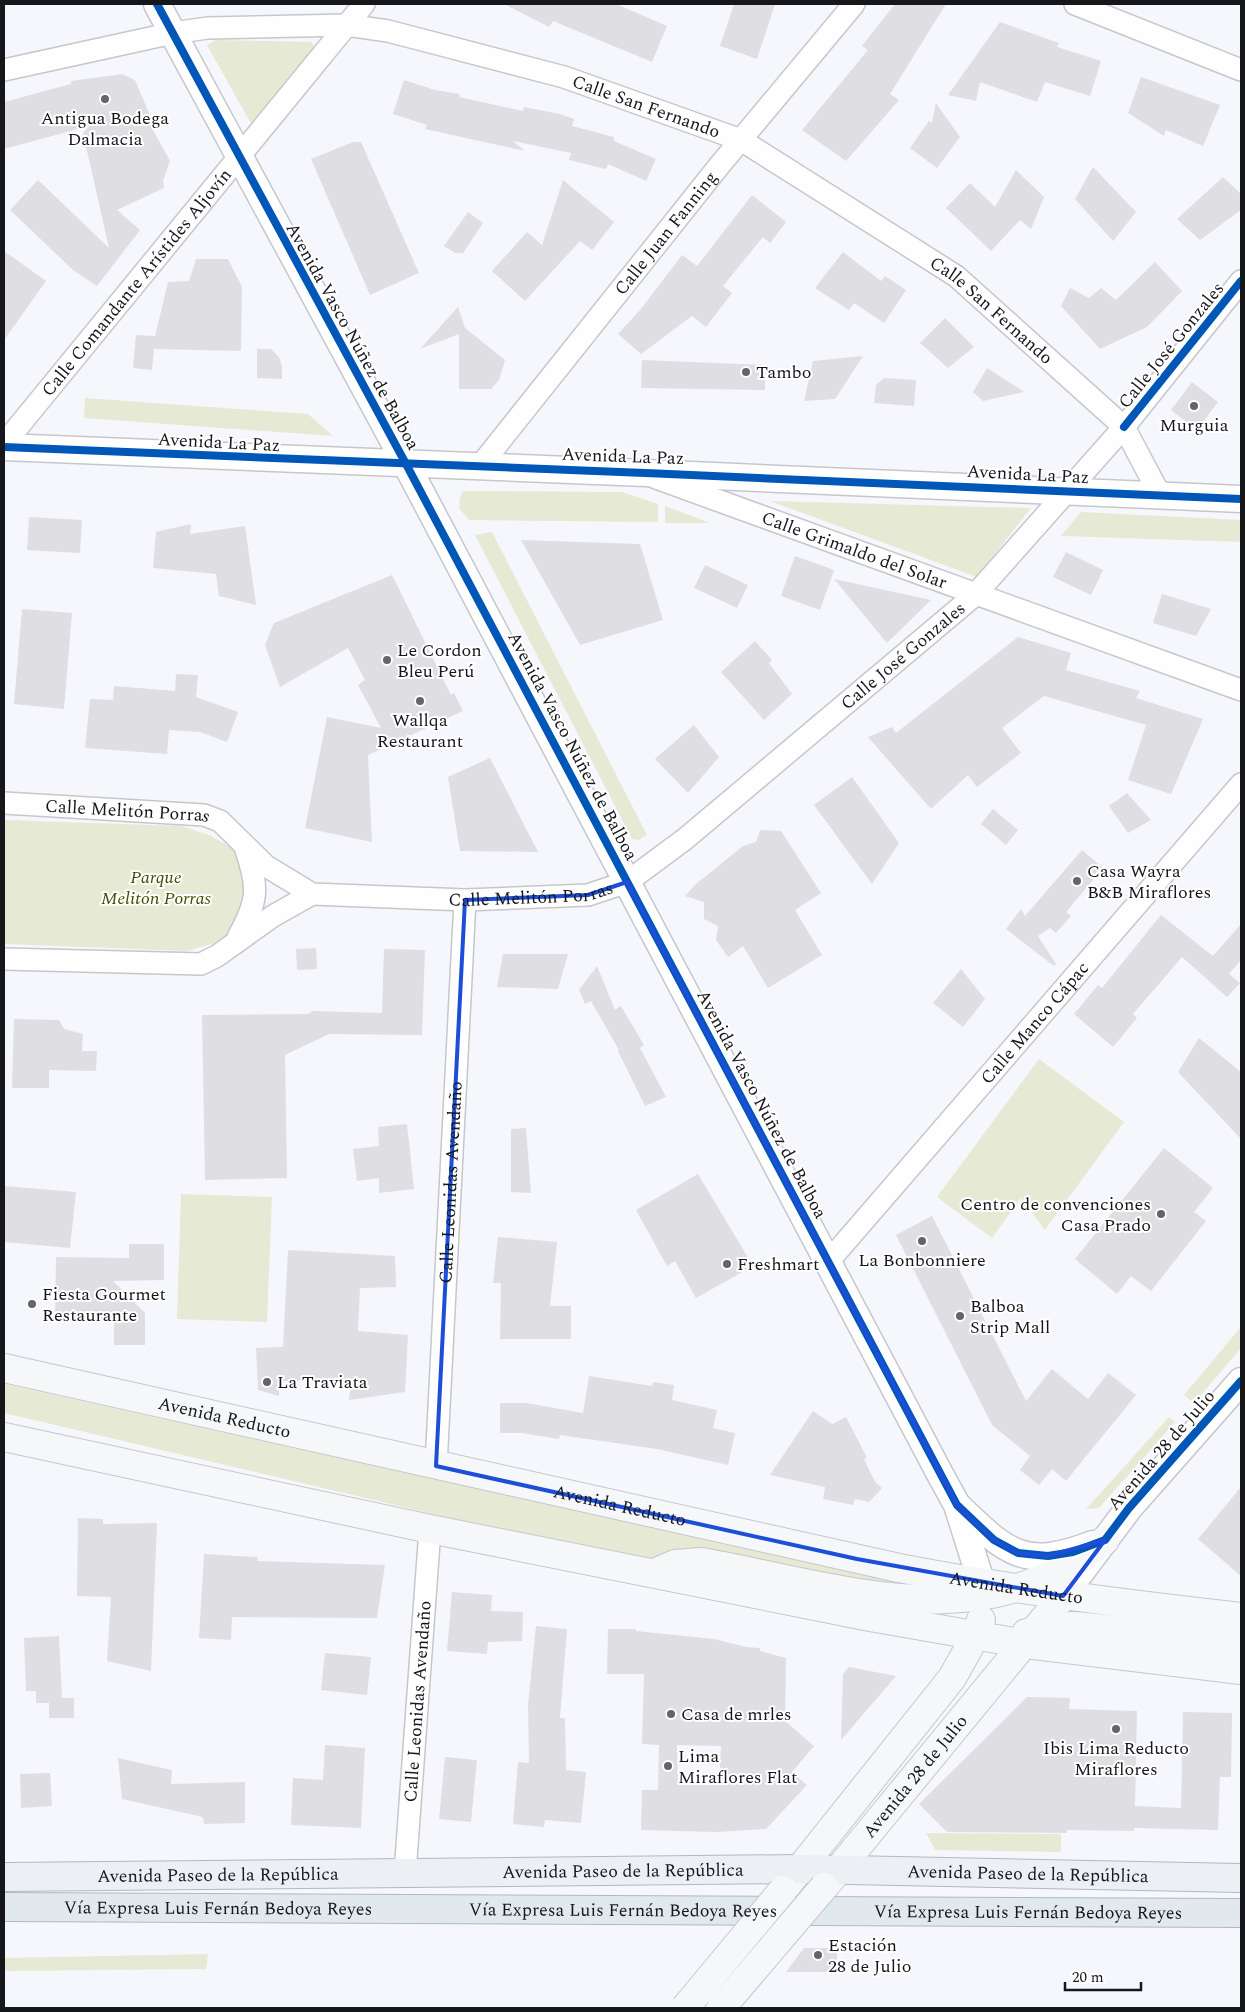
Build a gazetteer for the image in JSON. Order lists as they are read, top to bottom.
{
  "streets": {
    "highway": ["Vía Expresa Luis Fernán Bedoya Reyes"],
    "main road": [
      "Avenida Vasco Núñez de Balboa",
      "Avenida Reducto",
      "Avenida 28 de Julio",
      "Avenida Paseo de la República"
    ],
    "street": [
      "Calle San Fernando",
      "Calle Juan Fanning",
      "Calle Comandante Arístides Aljovín",
      "Calle José Gonzales",
      "Avenida La Paz",
      "Calle Grimaldo del Solar",
      "Calle Melitón Porras",
      "Calle Manco Cápac",
      "Calle Leonidas Avendaño"
    ]
  },
  "crossings": [
    ["Calle San Fernando", "Calle Juan Fanning"],
    ["Calle San Fernando", "Calle Comandante Arístides Aljovín"],
    ["Calle San Fernando", "Avenida Vasco Núñez de Balboa"],
    ["Calle San Fernando", "Calle José Gonzales"],
    ["Calle San Fernando", "Avenida La Paz"],
    ["Calle Juan Fanning", "Avenida La Paz"],
    ["Calle Comandante Arístides Aljovín", "Avenida Vasco Núñez de Balboa"],
    ["Calle Comandante Arístides Aljovín", "Avenida La Paz"],
    ["Avenida Vasco Núñez de Balboa", "Calle José Gonzales"],
    ["Avenida Vasco Núñez de Balboa", "Avenida La Paz"],
    ["Avenida Vasco Núñez de Balboa", "Calle Melitón Porras"],
    ["Avenida Vasco Núñez de Balboa", "Calle Manco Cápac"],
    ["Avenida Vasco Núñez de Balboa", "Avenida Reducto"],
    ["Avenida Vasco Núñez de Balboa", "Avenida 28 de Julio"],
    ["Calle José Gonzales", "Avenida La Paz"],
    ["Calle José Gonzales", "Calle Grimaldo del Solar"],
    ["Calle José Gonzales", "Calle Melitón Porras"],
    ["Avenida La Paz", "Calle Grimaldo del Solar"],
    ["Calle Melitón Porras", "Calle Leonidas Avendaño"],
    ["Calle Leonidas Avendaño", "Avenida Reducto"],
    ["Calle Leonidas Avendaño", "Avenida Paseo de la República"],
    ["Avenida Reducto", "Avenida 28 de Julio"],
    ["Avenida 28 de Julio", "Avenida Paseo de la República"]
  ],
  "parks": ["Parque Melitón Porras"],
  "places": [
    "Antigua Bodega Dalmacia",
    "Tambo",
    "Murguia",
    "Le Cordon Bleu Perú",
    "Wallqa Restaurant",
    "Casa Wayra B&B Miraflores",
    "Centro de convenciones Casa Prado",
    "La Bonbonniere",
    "Freshmart",
    "Fiesta Gourmet Restaurante",
    "Balboa Strip Mall",
    "La Traviata",
    "Casa de mrles",
    "Ibis Lima Reducto Miraflores",
    "Lima Miraflores Flat",
    "Estación 28 de Julio"
  ],
  "scale_bar": "20 m"
}
